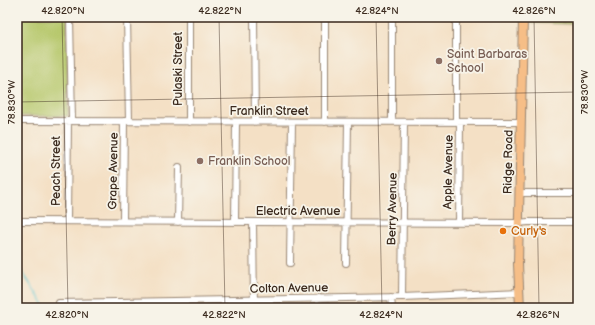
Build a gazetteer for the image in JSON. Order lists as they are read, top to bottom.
{
  "streets": {
    "main road": ["Ridge Road"],
    "street": [
      "Pulaski Street",
      "Franklin Street",
      "Peach Street",
      "Grape Avenue",
      "Apple Avenue",
      "Berry Avenue",
      "Electric Avenue",
      "Colton Avenue"
    ]
  },
  "crossings": [
    ["Pulaski Street", "Franklin Street"],
    ["Franklin Street", "Ridge Road"],
    ["Franklin Street", "Peach Street"],
    ["Franklin Street", "Grape Avenue"],
    ["Franklin Street", "Apple Avenue"],
    ["Franklin Street", "Berry Avenue"],
    ["Ridge Road", "Electric Avenue"],
    ["Ridge Road", "Colton Avenue"],
    ["Peach Street", "Electric Avenue"],
    ["Grape Avenue", "Electric Avenue"],
    ["Apple Avenue", "Electric Avenue"],
    ["Berry Avenue", "Electric Avenue"],
    ["Berry Avenue", "Colton Avenue"]
  ],
  "places": ["Saint Barbaras School", "Franklin School", "Curly's"],
  "coordinates": [
    "42.820°N",
    "42.822°N",
    "42.824°N",
    "42.826°N",
    "78.830°W"
  ]
}
